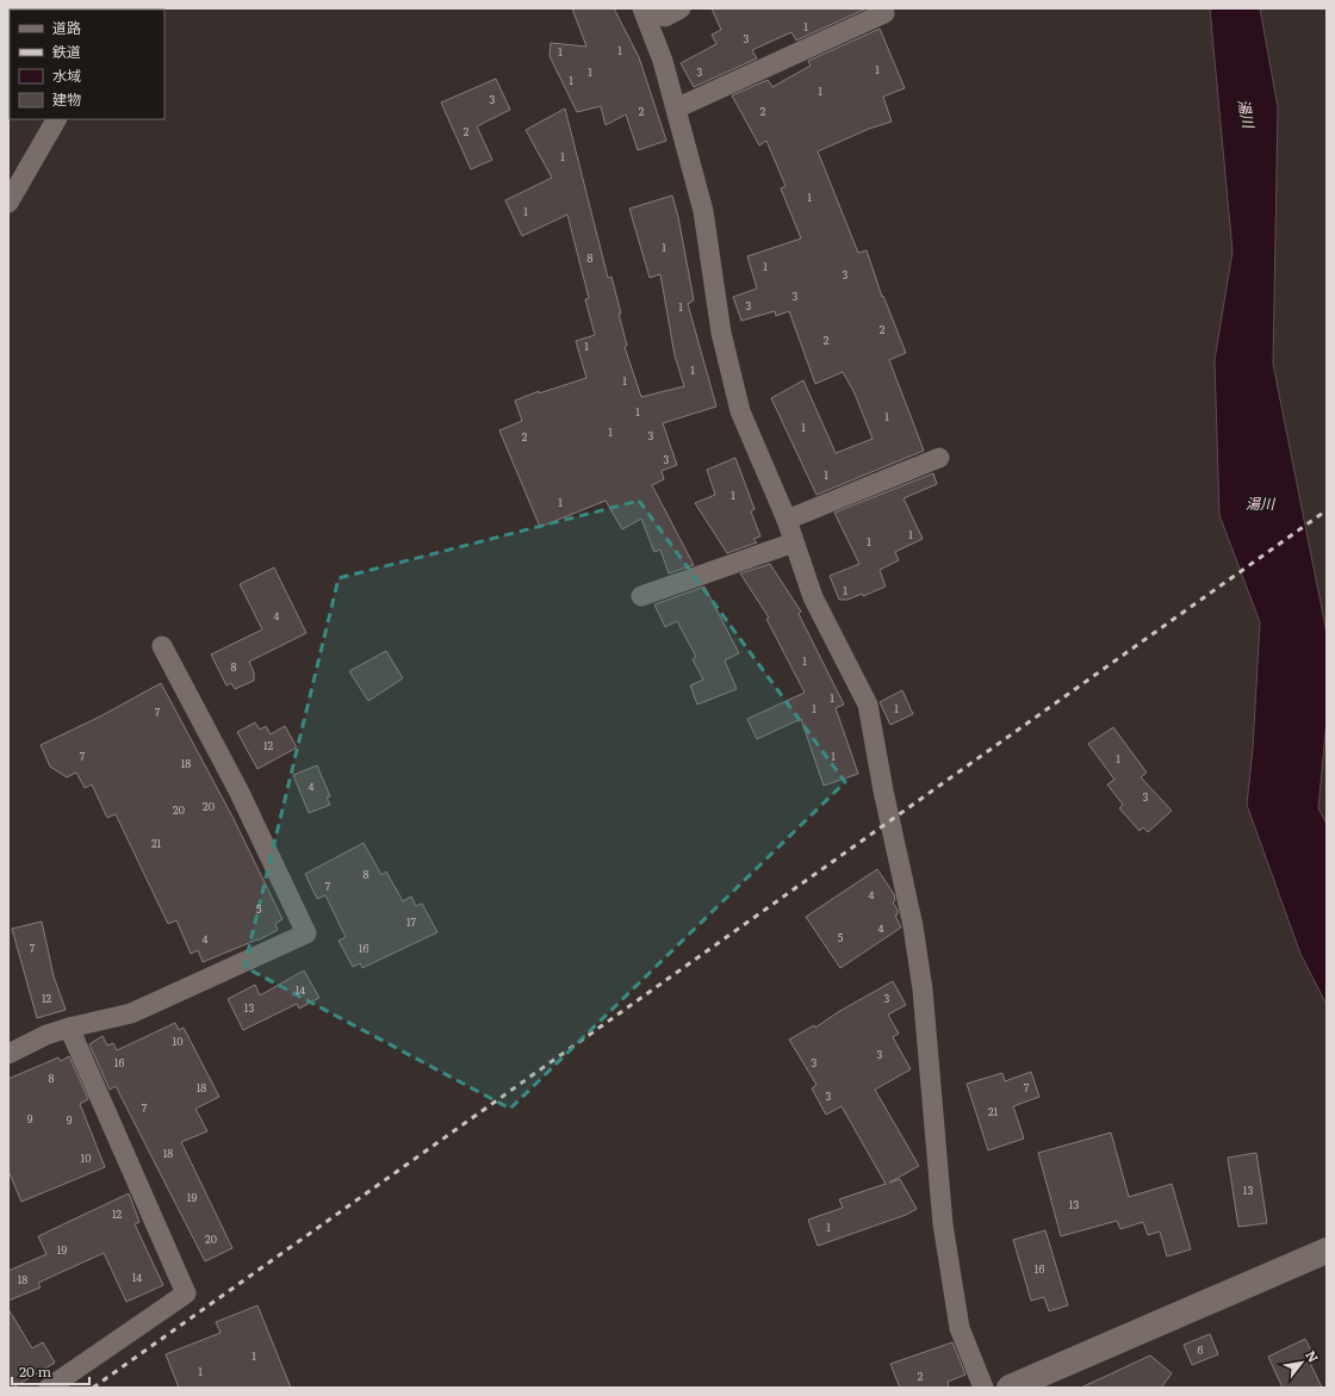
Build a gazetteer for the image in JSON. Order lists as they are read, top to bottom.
{
  "water": ["湯川"],
  "house_numbers": [
    "1",
    "3",
    "1",
    "1",
    "1",
    "1",
    "3",
    "1",
    "1",
    "3",
    "2",
    "2",
    "2",
    "1",
    "1",
    "1",
    "1",
    "8",
    "1",
    "3",
    "3",
    "3",
    "1",
    "2",
    "2",
    "1",
    "1",
    "1",
    "1",
    "1",
    "1",
    "1",
    "3",
    "2",
    "3",
    "1",
    "1",
    "1",
    "1",
    "1",
    "1",
    "4",
    "1",
    "8",
    "1",
    "1",
    "1",
    "7",
    "12",
    "7",
    "1",
    "1",
    "18",
    "4",
    "3",
    "20",
    "20",
    "21",
    "8",
    "7",
    "4",
    "5",
    "17",
    "4",
    "5",
    "4",
    "7",
    "16",
    "14",
    "12",
    "3",
    "13",
    "10",
    "3",
    "16",
    "3",
    "8",
    "18",
    "7",
    "3",
    "7",
    "21",
    "9",
    "9",
    "18",
    "10",
    "13",
    "19",
    "13",
    "12",
    "1",
    "20",
    "19",
    "16",
    "14",
    "18",
    "6",
    "1",
    "1",
    "2"
  ],
  "legend": [
    "道路",
    "鉄道",
    "水域",
    "建物"
  ],
  "scale_bar": "20 m",
  "north": "top right"
}
